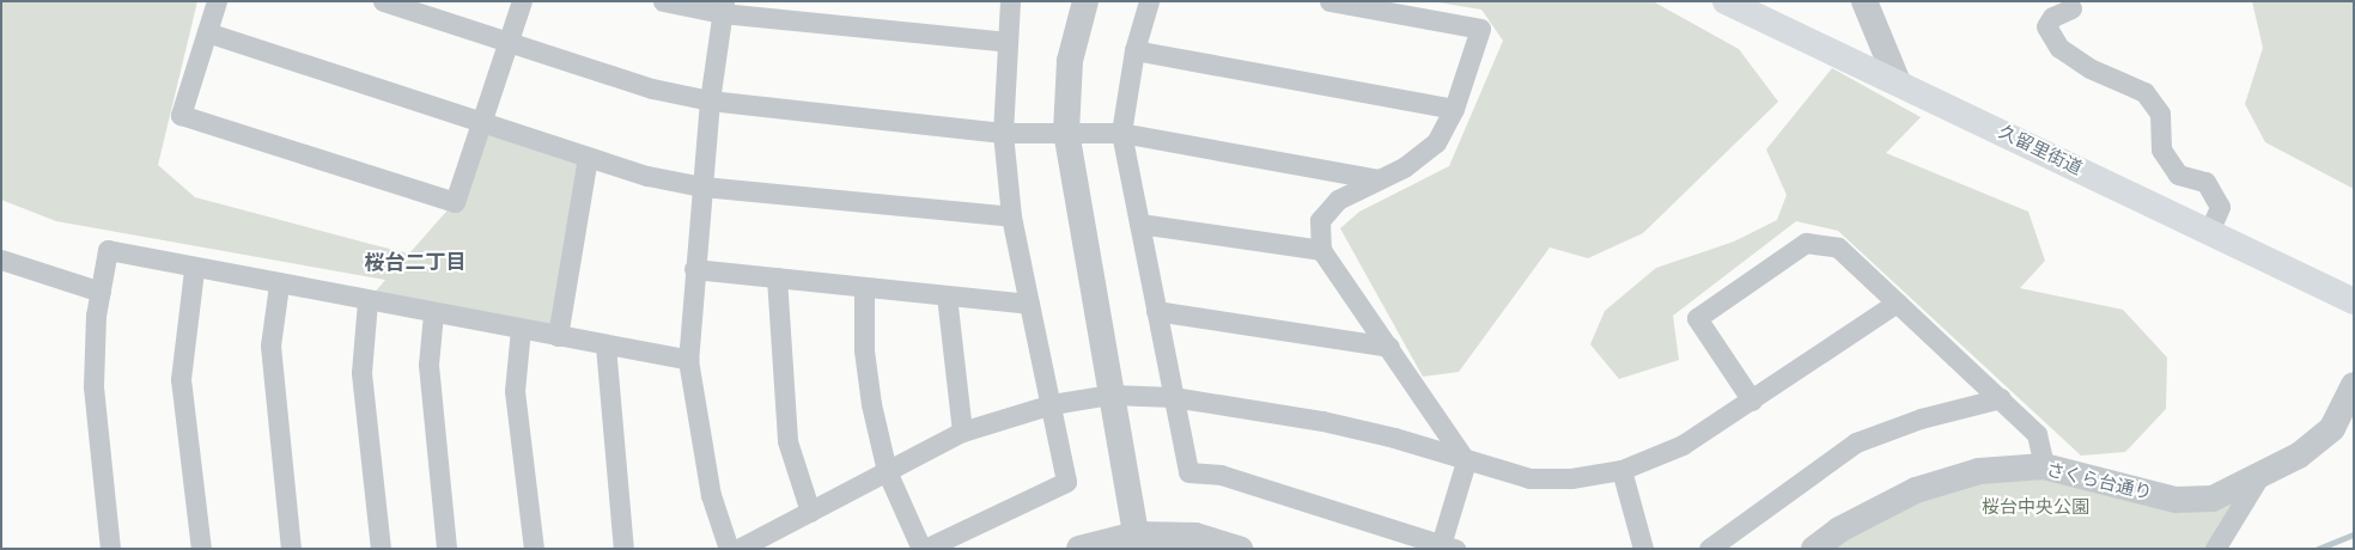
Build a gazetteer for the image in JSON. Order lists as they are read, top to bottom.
{
  "streets": {
    "main road": ["久留里街道"],
    "street": ["さくら台通り"]
  },
  "districts": ["桜台二丁目"],
  "parks": ["桜台中央公園"]
}
